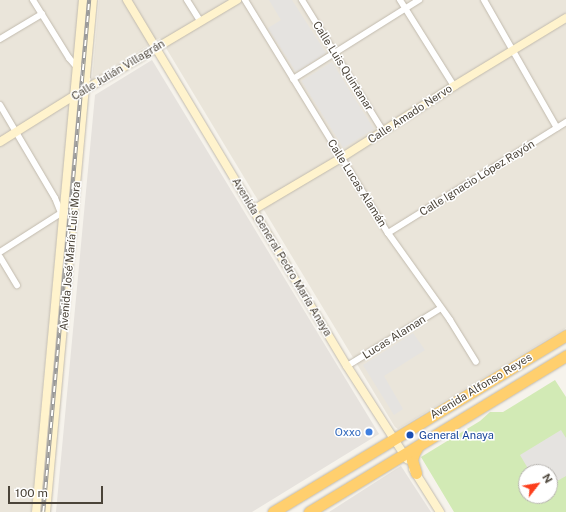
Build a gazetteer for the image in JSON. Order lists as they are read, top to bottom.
{
  "streets": {
    "highway": ["Avenida Alfonso Reyes"],
    "street": [
      "Calle Luis Quintanar",
      "Calle Julián Villagrán",
      "Calle Amado Nervo",
      "Calle Ignacio López Rayón",
      "Calle Lucas Alamán",
      "Avenida José María Luis Mora",
      "Avenida General Pedro María Anaya",
      "Lucas Alaman"
    ]
  },
  "crossings": [
    ["Calle Luis Quintanar", "Calle Amado Nervo"],
    ["Calle Julián Villagrán", "Avenida José María Luis Mora"],
    ["Calle Julián Villagrán", "Avenida General Pedro María Anaya"],
    ["Calle Amado Nervo", "Calle Lucas Alamán"],
    ["Calle Amado Nervo", "Avenida General Pedro María Anaya"],
    ["Calle Ignacio López Rayón", "Calle Lucas Alamán"],
    ["Calle Lucas Alamán", "Lucas Alaman"],
    ["Avenida General Pedro María Anaya", "Lucas Alaman"],
    ["Avenida General Pedro María Anaya", "Avenida Alfonso Reyes"]
  ],
  "places": ["Oxxo", "General Anaya"],
  "scale_bar": "100 m",
  "north": "top right"
}
